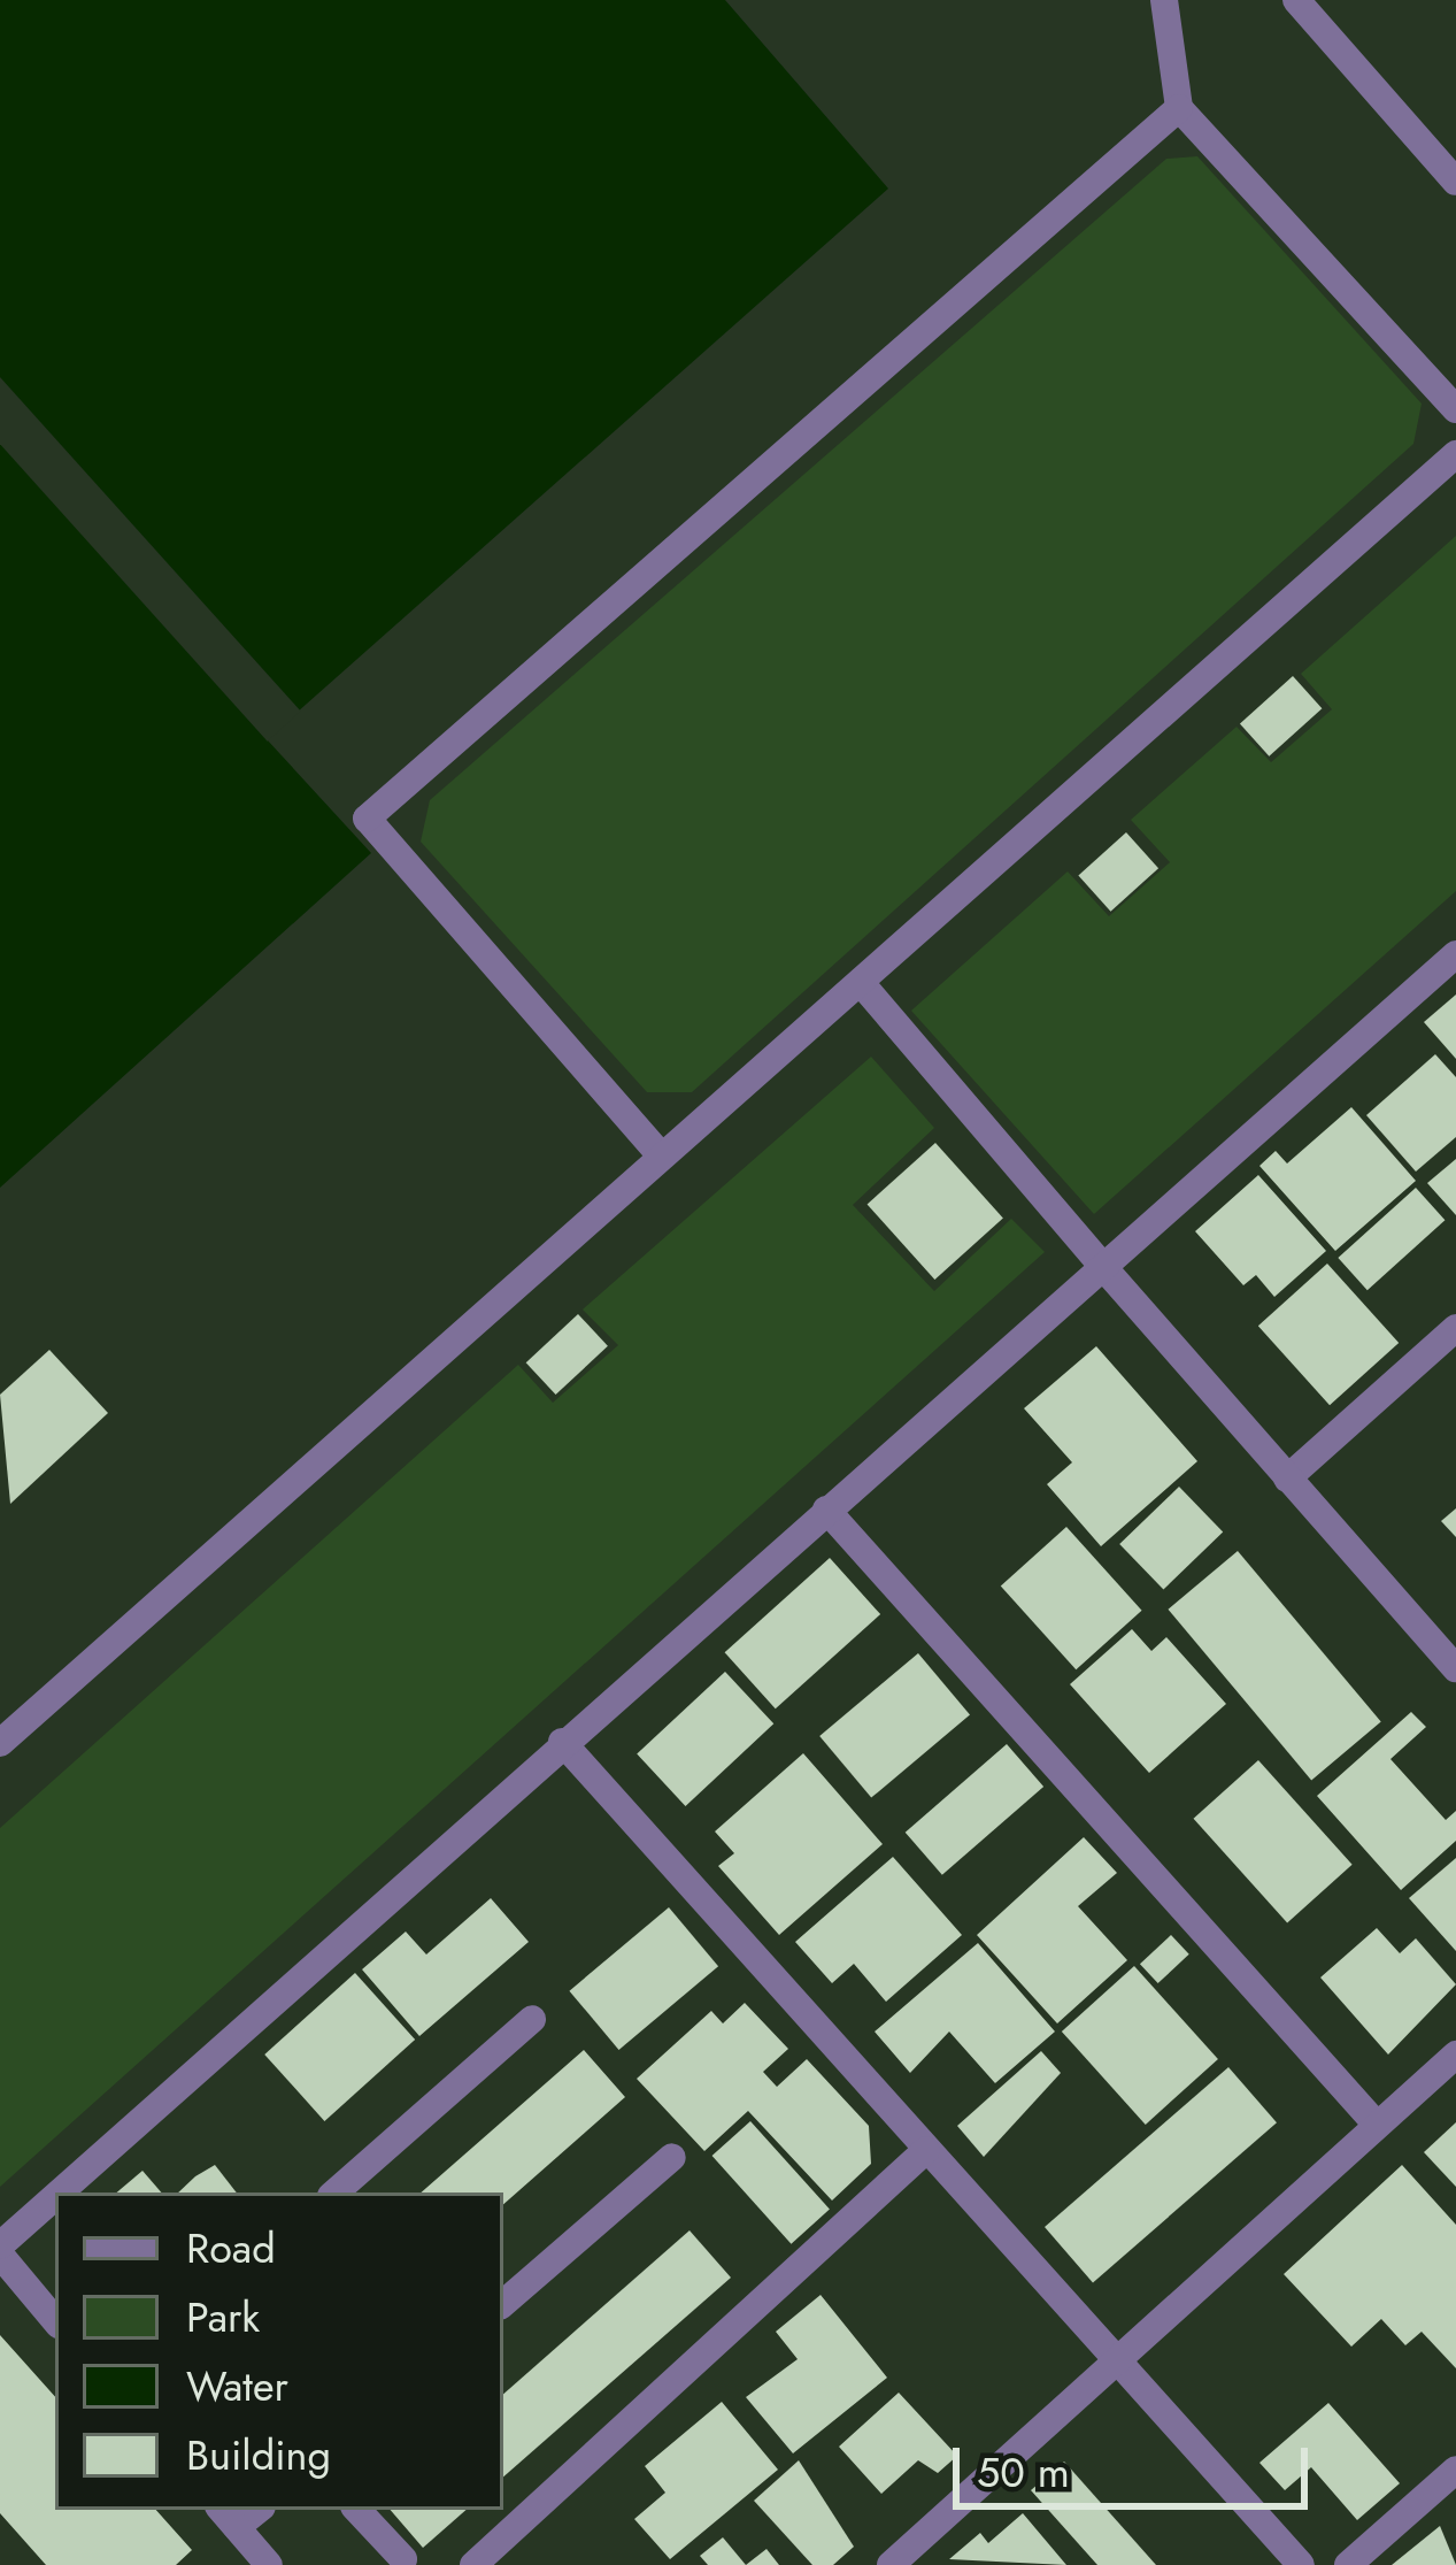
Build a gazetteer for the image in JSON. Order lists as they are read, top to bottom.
{
  "legend": [
    "Road",
    "Park",
    "Water",
    "Building"
  ],
  "scale_bar": "50 m"
}
